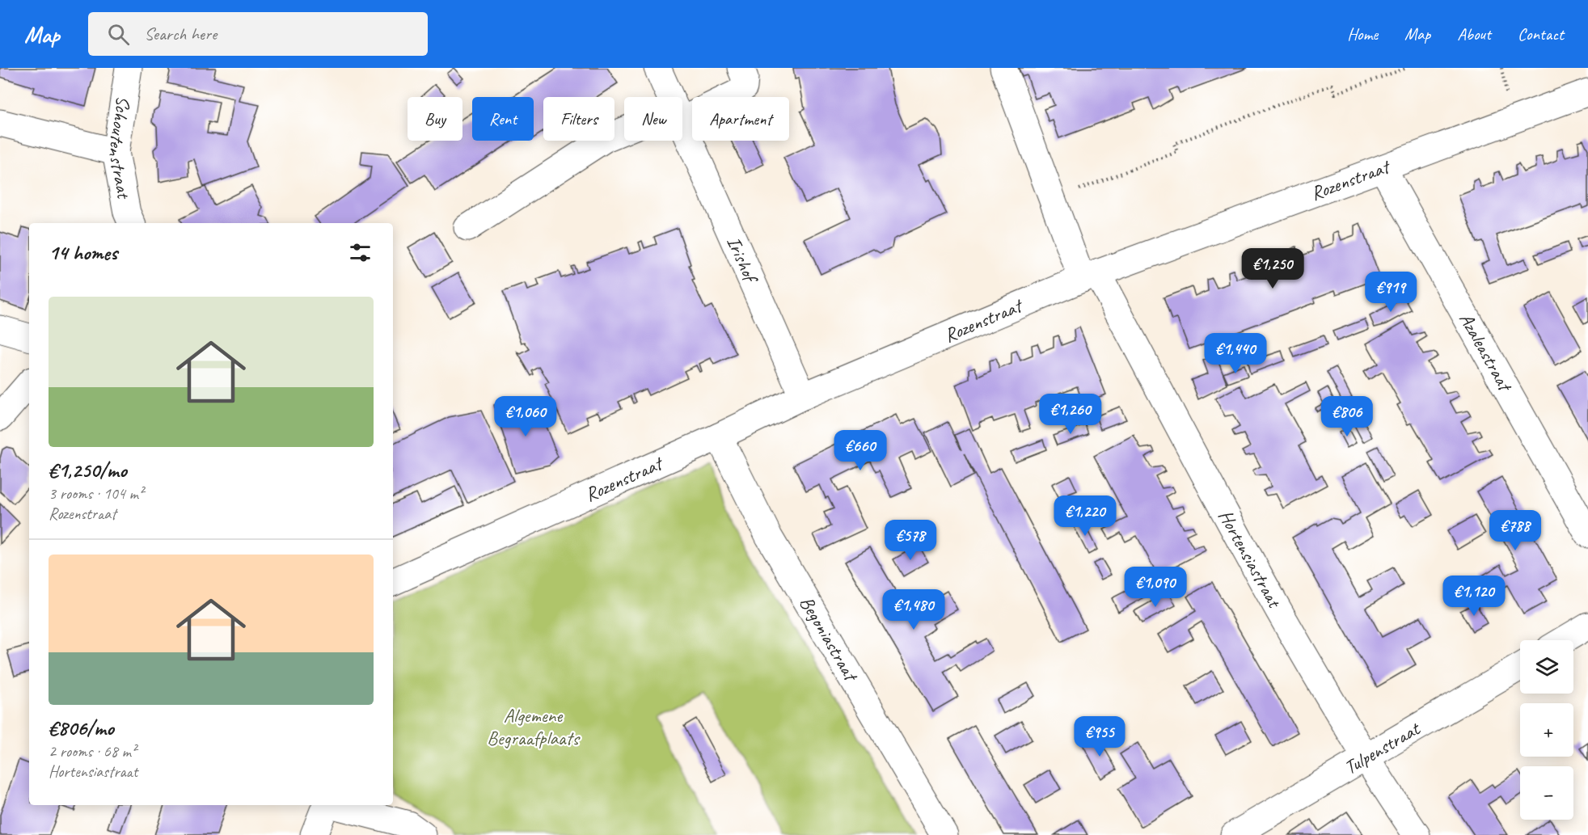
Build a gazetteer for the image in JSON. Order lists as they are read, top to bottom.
{
  "streets": {
    "street": [
      "Schoutenstraat",
      "Rozenstraat",
      "Irishof",
      "Azaleastraat",
      "Hortensiastraat",
      "Begoniastraat",
      "Tulpenstraat"
    ]
  },
  "crossings": [
    ["Rozenstraat", "Irishof"],
    ["Rozenstraat", "Azaleastraat"],
    ["Rozenstraat", "Hortensiastraat"],
    ["Rozenstraat", "Begoniastraat"],
    ["Hortensiastraat", "Tulpenstraat"]
  ],
  "parks": ["Algemene Begraafplaats"],
  "page": {
    "header": "Map",
    "search": "Search here",
    "nav": [
      "Home",
      "Map",
      "About",
      "Contact"
    ],
    "chip": [
      "Buy",
      "Rent",
      "Filters",
      "New",
      "Apartment"
    ],
    "heading": "14 homes",
    "price": [
      "€1,250",
      "€919",
      "€1,440",
      "€1,260",
      "€1,060",
      "€806",
      "€660",
      "€1,220",
      "€788",
      "€578",
      "€1,090",
      "€1,120",
      "€1,480",
      "€955"
    ],
    "list": [
      {
        "name": "€1,250/mo",
        "note": "3 rooms · 104 m² · Rozenstraat"
      },
      {
        "name": "€806/mo",
        "note": "2 rooms · 68 m² · Hortensiastraat"
      }
    ],
    "map_buttons": ["+", "−"]
  }
}
